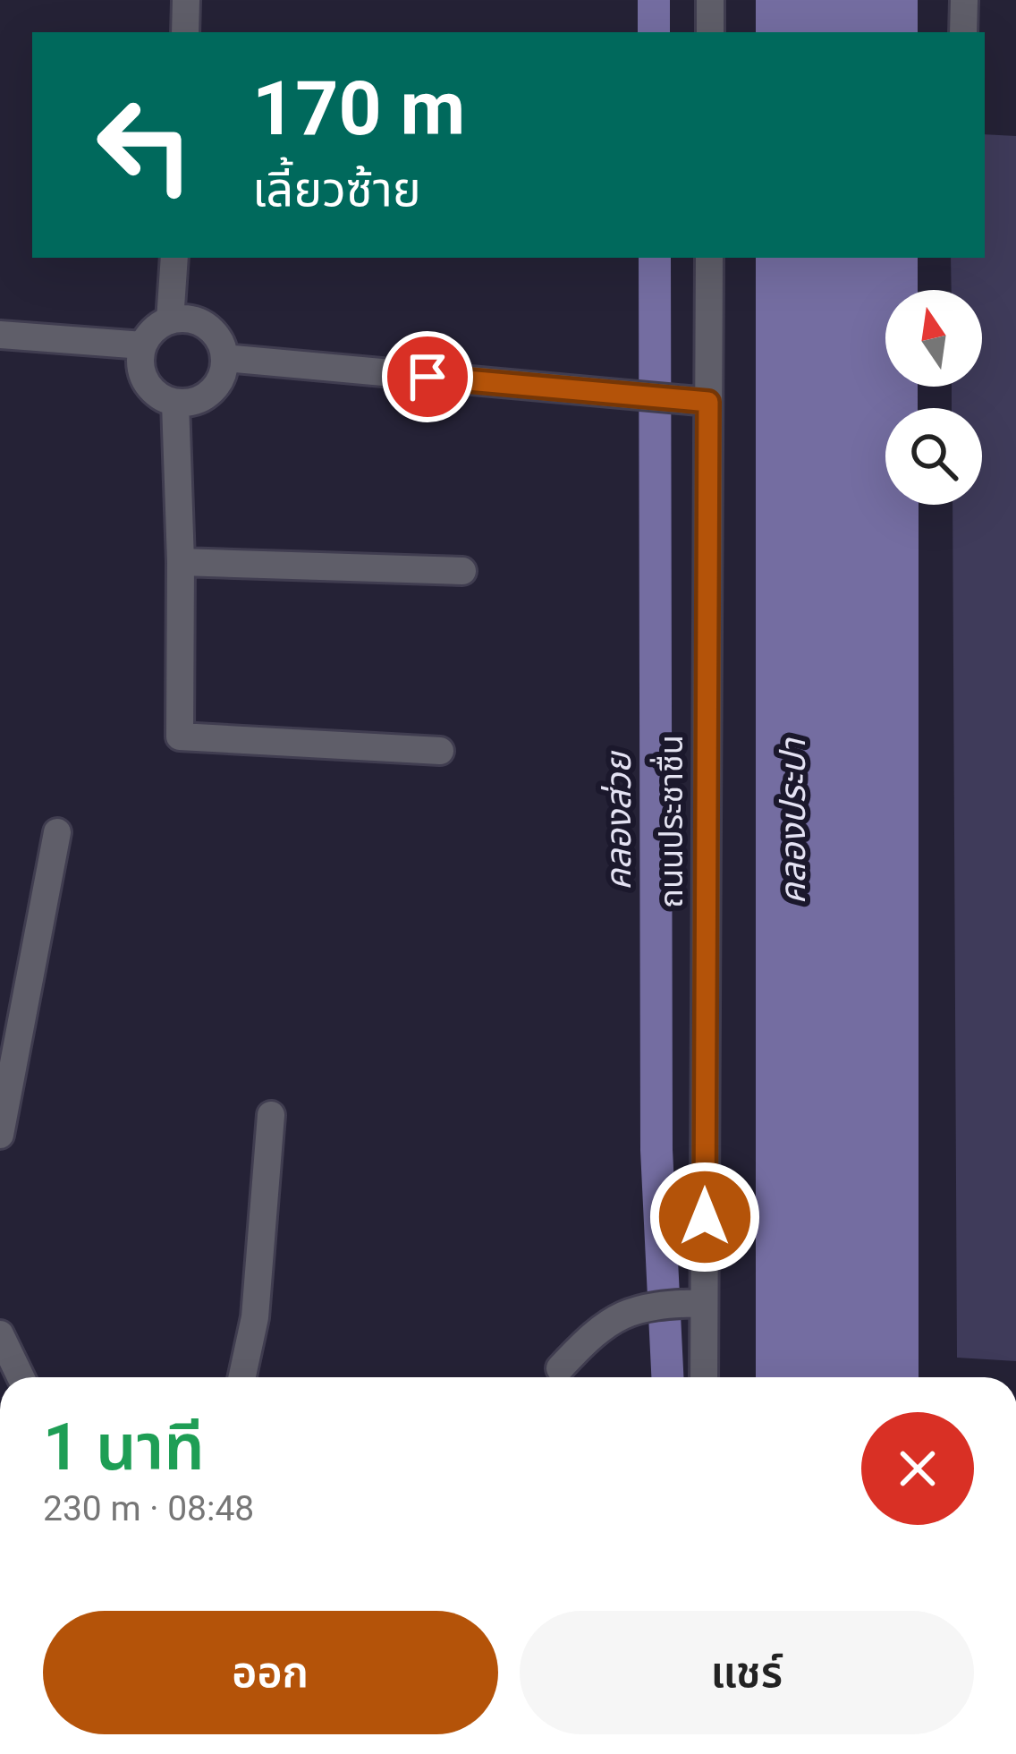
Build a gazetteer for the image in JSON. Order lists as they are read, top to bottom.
{
  "streets": {
    "street": ["ถนนประชาชื่น"]
  },
  "water": ["คลองส่วย", "คลองประปา"],
  "north": "top",
  "page": {
    "turn": ["170 m", "เลี้ยวซ้าย"],
    "heading": ["1 นาที", "230 m · 08:48"],
    "buttons": ["ออก", "แชร์"]
  }
}
